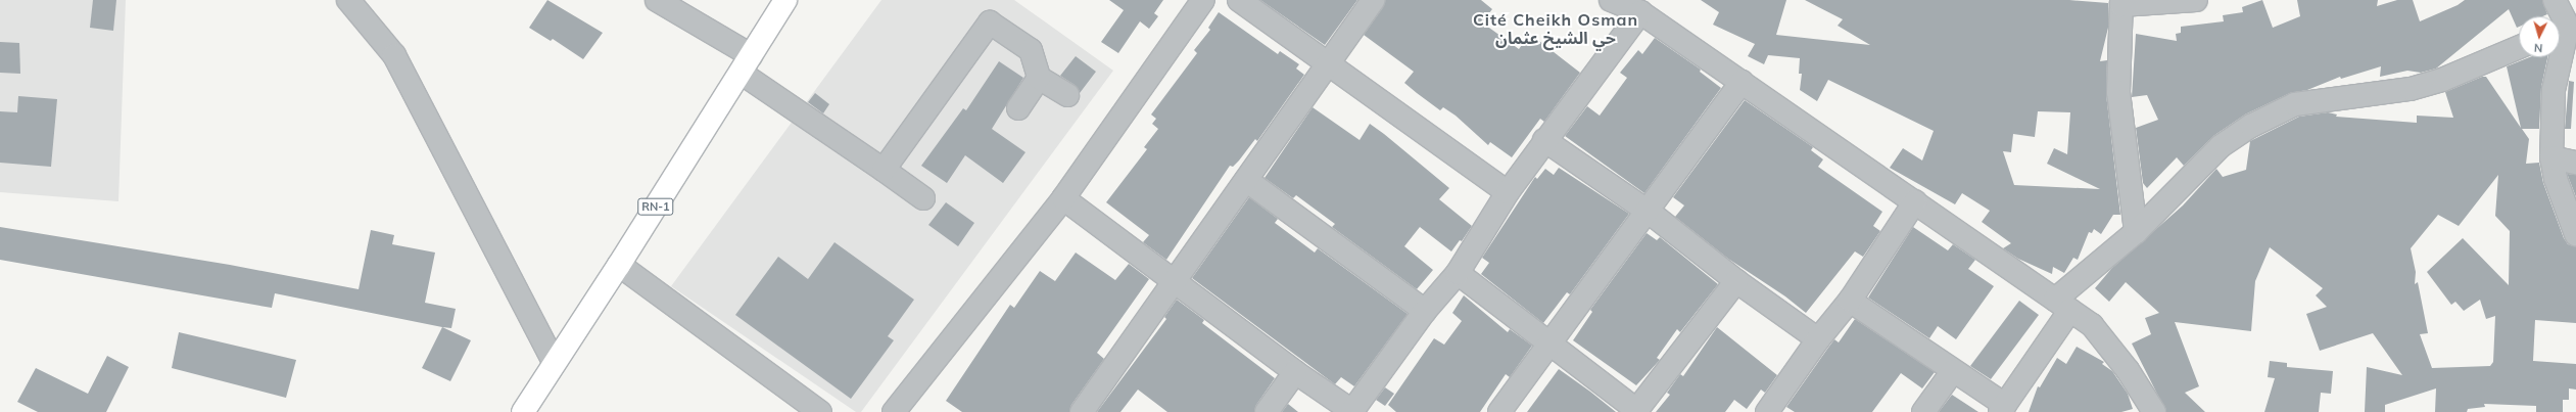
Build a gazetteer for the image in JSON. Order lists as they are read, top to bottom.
{
  "streets": {
    "main road": ["RN-1"]
  },
  "districts": ["Cité Cheikh Osman حي الشيخ عثمان"],
  "north": "bottom"
}
